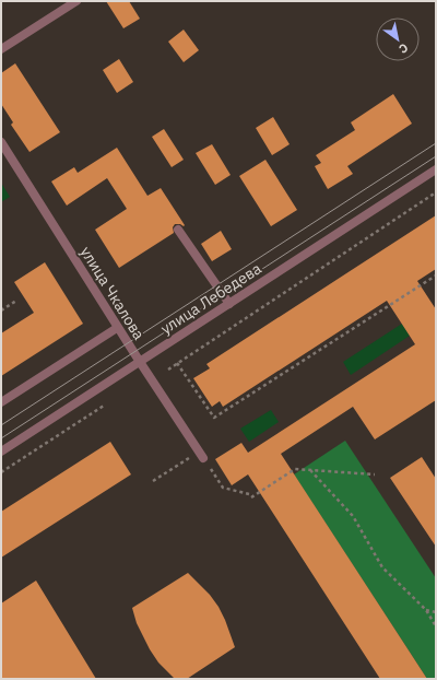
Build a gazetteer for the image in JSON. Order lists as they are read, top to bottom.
{
  "streets": {
    "street": ["улица Чкалова", "улица Лебедева"]
  },
  "crossings": [
    ["улица Чкалова", "улица Лебедева"]
  ],
  "north": "bottom right"
}
